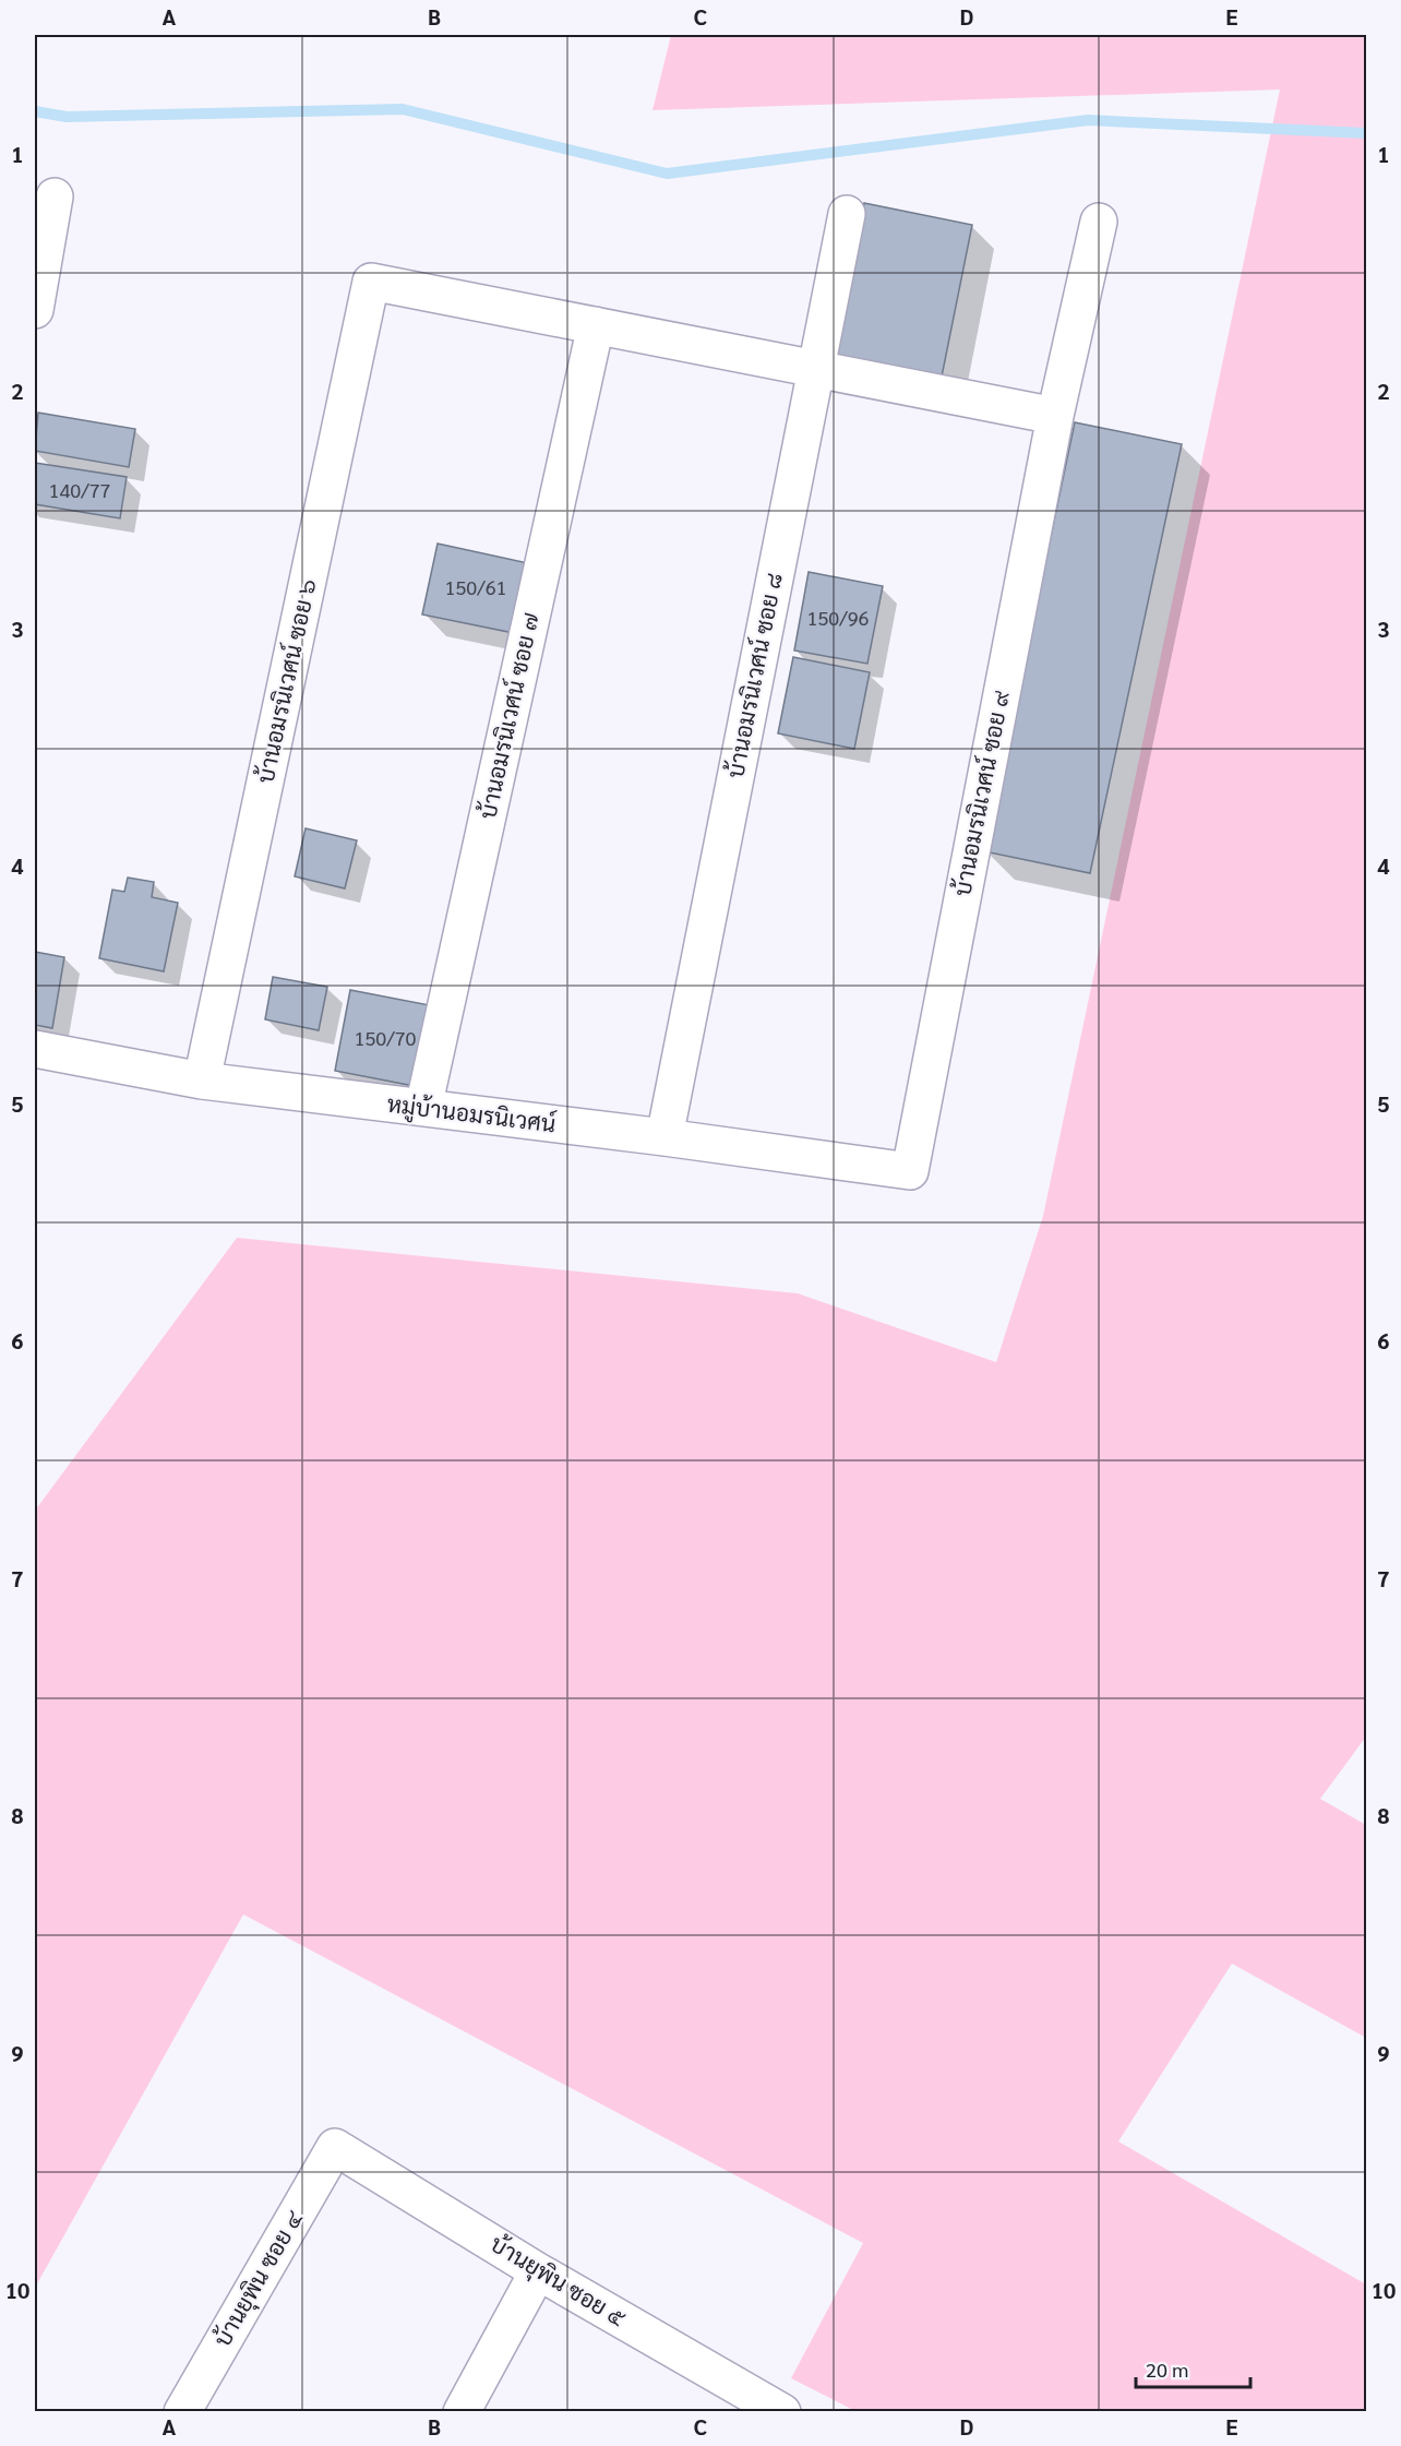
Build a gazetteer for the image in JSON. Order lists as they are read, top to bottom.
{
  "streets": {
    "street": [
      "บ้านอมรนิเวศน์ ซอย ๘",
      "บ้านอมรนิเวศน์ ซอย ๖",
      "บ้านอมรนิเวศน์ ซอย ๗",
      "บ้านอมรนิเวศน์ ซอย ๙",
      "หมู่บ้านอมรนิเวศน์",
      "บ้านยุพิน ซอย ๔",
      "บ้านยุพิน ซอย ๕"
    ]
  },
  "crossings": [
    ["บ้านอมรนิเวศน์ ซอย ๘", "หมู่บ้านอมรนิเวศน์"],
    ["บ้านอมรนิเวศน์ ซอย ๖", "บ้านอมรนิเวศน์ ซอย ๗"],
    ["บ้านอมรนิเวศน์ ซอย ๖", "หมู่บ้านอมรนิเวศน์"],
    ["บ้านอมรนิเวศน์ ซอย ๗", "หมู่บ้านอมรนิเวศน์"],
    ["บ้านอมรนิเวศน์ ซอย ๙", "หมู่บ้านอมรนิเวศน์"],
    ["บ้านยุพิน ซอย ๔", "บ้านยุพิน ซอย ๕"]
  ],
  "house_numbers": [
    "140/77",
    "150/61",
    "150/96",
    "150/70"
  ],
  "scale_bar": "20 m",
  "grid": {
    "columns": [
      "A",
      "B",
      "C",
      "D",
      "E"
    ],
    "rows": [
      "1",
      "2",
      "3",
      "4",
      "5",
      "6",
      "7",
      "8",
      "9",
      "10"
    ]
  }
}
